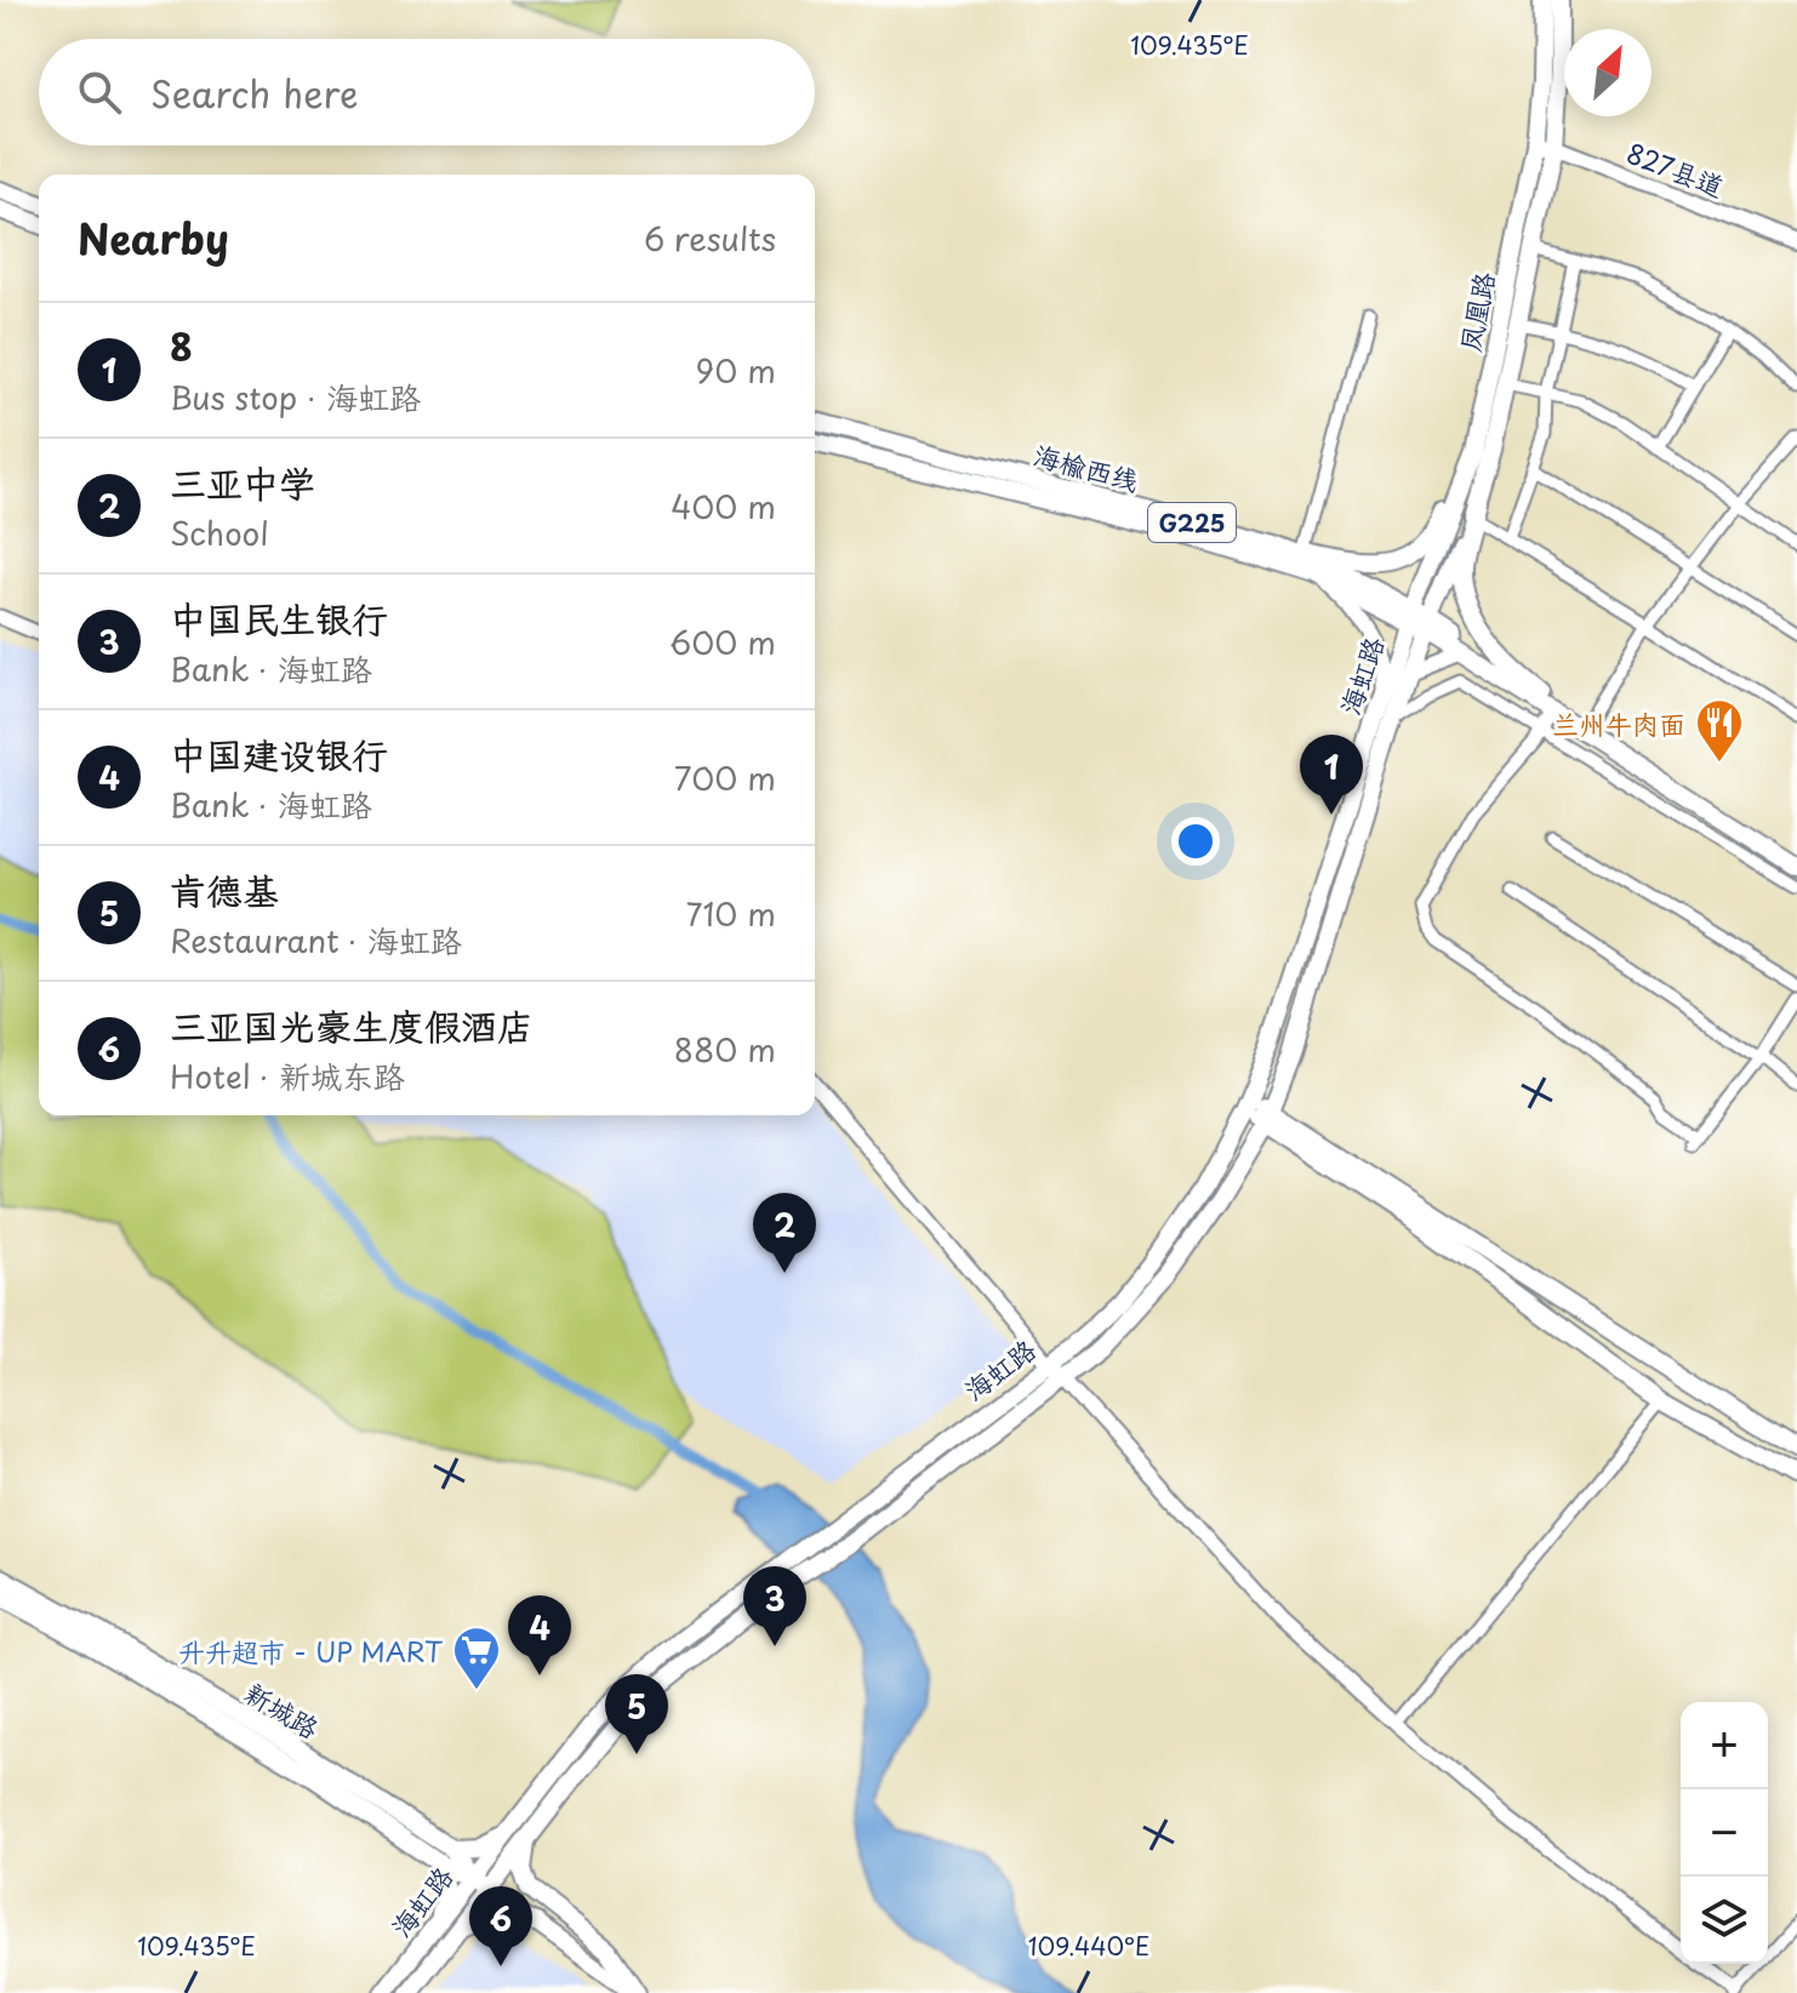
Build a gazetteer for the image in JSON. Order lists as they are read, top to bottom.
{
  "streets": {
    "main road": [
      "827县道",
      "凤凰路",
      "海榆西线",
      "G225",
      "海虹路",
      "新城路"
    ]
  },
  "crossings": [
    ["827县道", "凤凰路"],
    ["凤凰路", "海榆西线"],
    ["凤凰路", "海虹路"],
    ["海榆西线", "海虹路"],
    ["海虹路", "新城路"]
  ],
  "places": {
    "restaurant": ["兰州牛肉面"],
    "supermarket": ["升升超市 - UP MART"]
  },
  "north": "top right",
  "page": {
    "search": "Search here",
    "heading": ["Nearby", "6 results"],
    "list": [
      {
        "mark": "1",
        "name": "8",
        "note": "Bus stop · 海虹路",
        "value": "90 m"
      },
      {
        "mark": "2",
        "name": "三亚中学",
        "note": "School",
        "value": "400 m"
      },
      {
        "mark": "3",
        "name": "中国民生银行",
        "note": "Bank · 海虹路",
        "value": "600 m"
      },
      {
        "mark": "4",
        "name": "中国建设银行",
        "note": "Bank · 海虹路",
        "value": "700 m"
      },
      {
        "mark": "5",
        "name": "肯德基",
        "note": "Restaurant · 海虹路",
        "value": "710 m"
      },
      {
        "mark": "6",
        "name": "三亚国光豪生度假酒店",
        "note": "Hotel · 新城东路",
        "value": "880 m"
      }
    ],
    "pins": [
      "1",
      "2",
      "3",
      "4",
      "5",
      "6"
    ],
    "map_buttons": ["+", "−"]
  },
  "coordinates": ["109.435°E", "109.440°E"]
}
